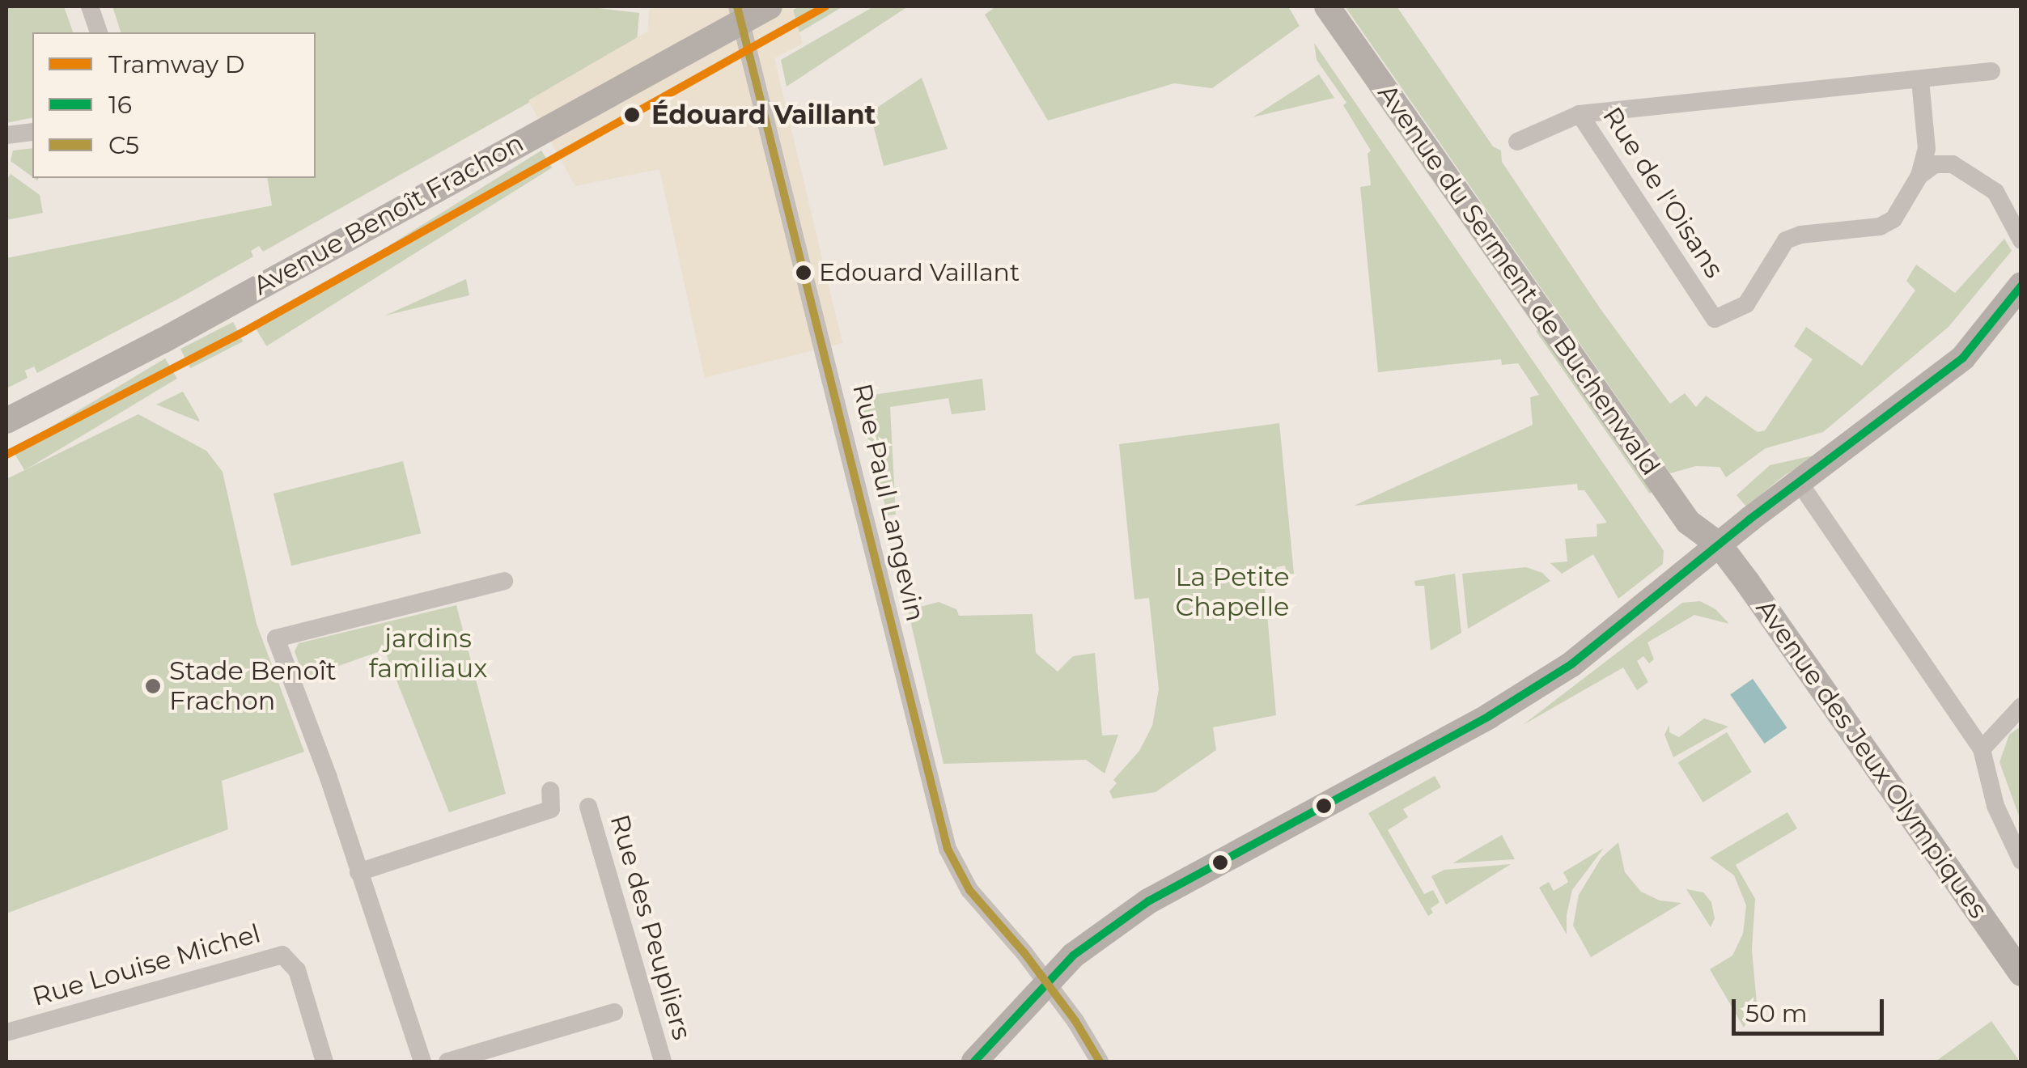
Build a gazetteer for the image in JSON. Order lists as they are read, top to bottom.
{
  "streets": {
    "street": [
      "Rue de l'Oisans",
      "Avenue Benoît Frachon",
      "Avenue du Serment de Buchenwald",
      "Rue Paul Langevin",
      "Avenue des Jeux Olympiques",
      "Rue des Peupliers",
      "Rue Louise Michel"
    ]
  },
  "crossings": [
    ["Avenue Benoît Frachon", "Rue Paul Langevin"],
    ["Avenue du Serment de Buchenwald", "Avenue des Jeux Olympiques"]
  ],
  "parks": ["La Petite Chapelle", "jardins familiaux"],
  "places": ["Édouard Vaillant", "Edouard Vaillant", "Stade Benoît Frachon"],
  "lines": ["tram line D", "transit line C5", "transit line 16"],
  "legend": ["Tramway D", "16", "C5"],
  "scale_bar": "50 m"
}
